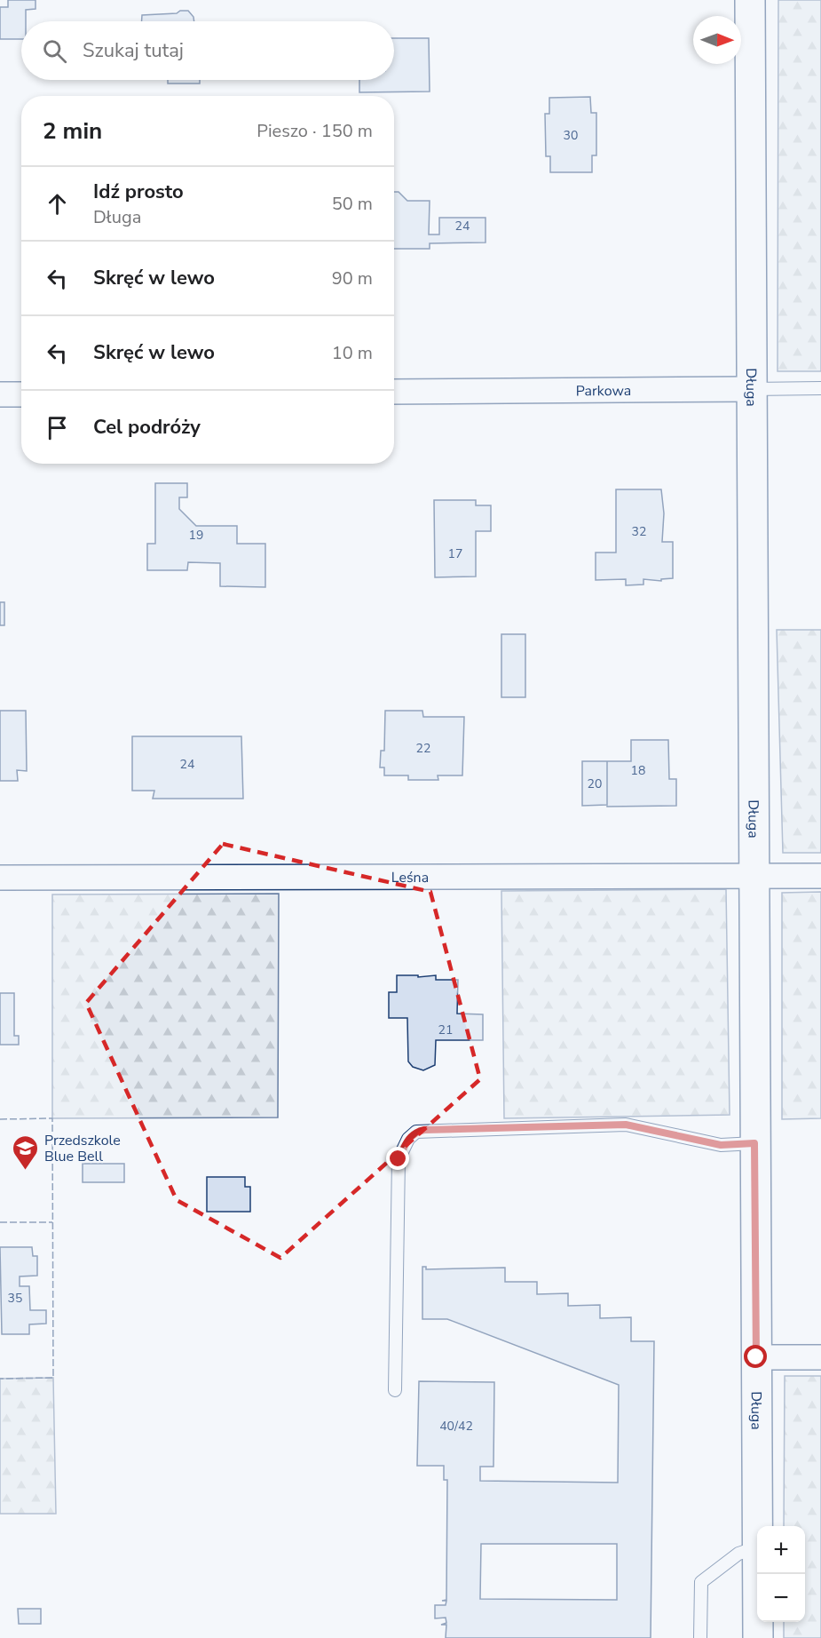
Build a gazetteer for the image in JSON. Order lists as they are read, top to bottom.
{
  "streets": {
    "street": ["Długa", "Parkowa", "Leśna"]
  },
  "crossings": [
    ["Długa", "Parkowa"],
    ["Długa", "Leśna"]
  ],
  "places": {
    "school or university": ["Przedszkole Blue Bell"]
  },
  "house_numbers": [
    "30",
    "24",
    "32",
    "19",
    "17",
    "22",
    "24",
    "18",
    "20",
    "21",
    "35",
    "40/42"
  ],
  "north": "right",
  "page": {
    "search": "Szukaj tutaj",
    "heading": ["2 min", "Pieszo · 150 m"],
    "list": [
      ["Idź prosto", "Długa", "50 m"],
      ["Skręć w lewo", "90 m"],
      ["Skręć w lewo", "10 m"],
      "Cel podróży"
    ],
    "map_buttons": ["+", "−"]
  }
}
